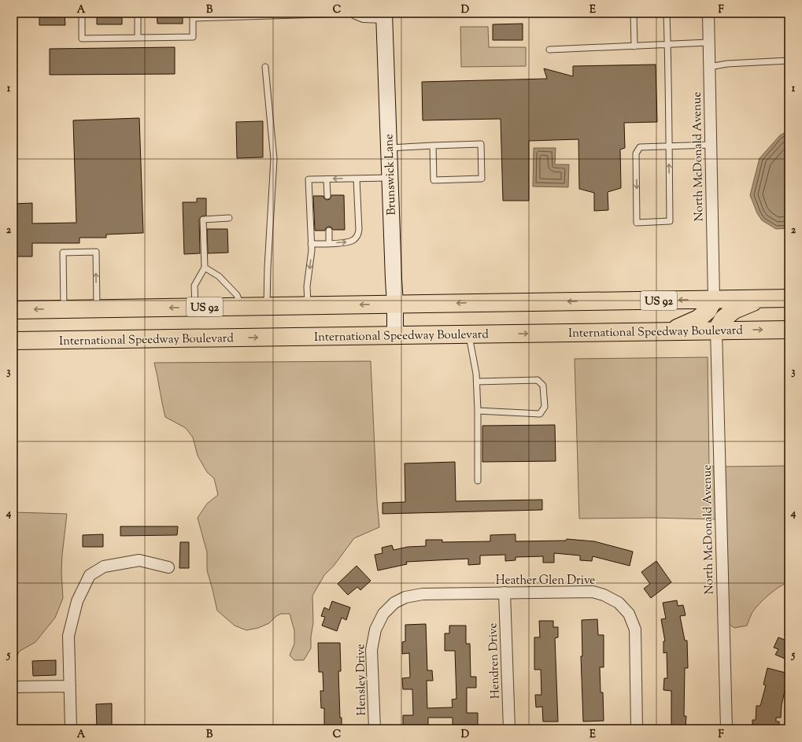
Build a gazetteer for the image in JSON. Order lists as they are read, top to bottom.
{
  "streets": {
    "main road": ["US 92", "International Speedway Boulevard"],
    "street": [
      "North McDonald Avenue",
      "Brunswick Lane",
      "Heather Glen Drive",
      "Hendren Drive",
      "Hensley Drive"
    ]
  },
  "crossings": [
    ["North McDonald Avenue", "US 92"],
    ["North McDonald Avenue", "International Speedway Boulevard"],
    ["Brunswick Lane", "US 92"],
    ["Brunswick Lane", "International Speedway Boulevard"],
    ["Heather Glen Drive", "Hendren Drive"],
    ["Heather Glen Drive", "Hensley Drive"]
  ],
  "grid": {
    "columns": [
      "A",
      "B",
      "C",
      "D",
      "E",
      "F"
    ],
    "rows": [
      "1",
      "2",
      "3",
      "4",
      "5"
    ]
  }
}
